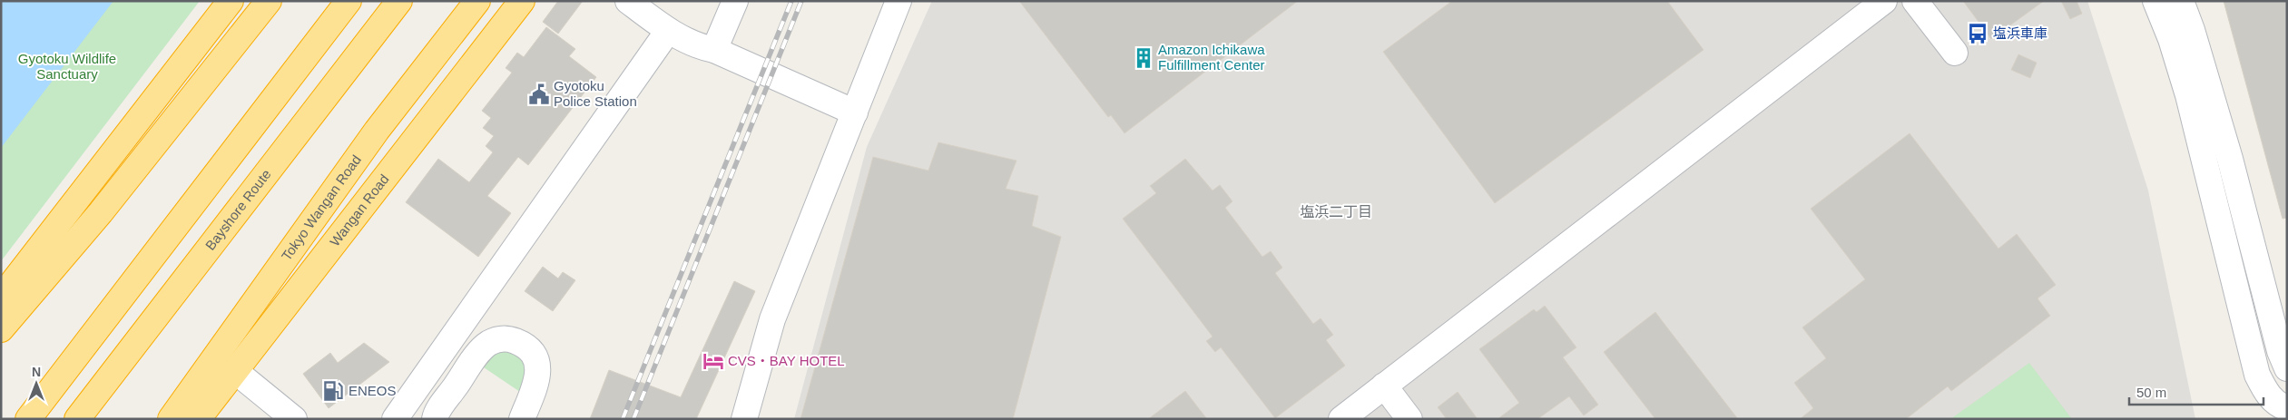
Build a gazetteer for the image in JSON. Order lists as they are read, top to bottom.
{
  "streets": {
    "highway": ["Tokyo Wangan Road", "Bayshore Route", "Wangan Road"]
  },
  "districts": ["塩浜二丁目"],
  "parks": ["Gyotoku Wildlife Sanctuary"],
  "places": {
    "bus stop": ["塩浜車庫"],
    "building": ["Amazon Ichikawa Fulfillment Center"],
    "public building": ["Gyotoku Police Station"],
    "hotel": ["CVS・BAY HOTEL"],
    "fuel station": ["ENEOS"]
  },
  "scale_bar": "50 m",
  "north": "top"
}
